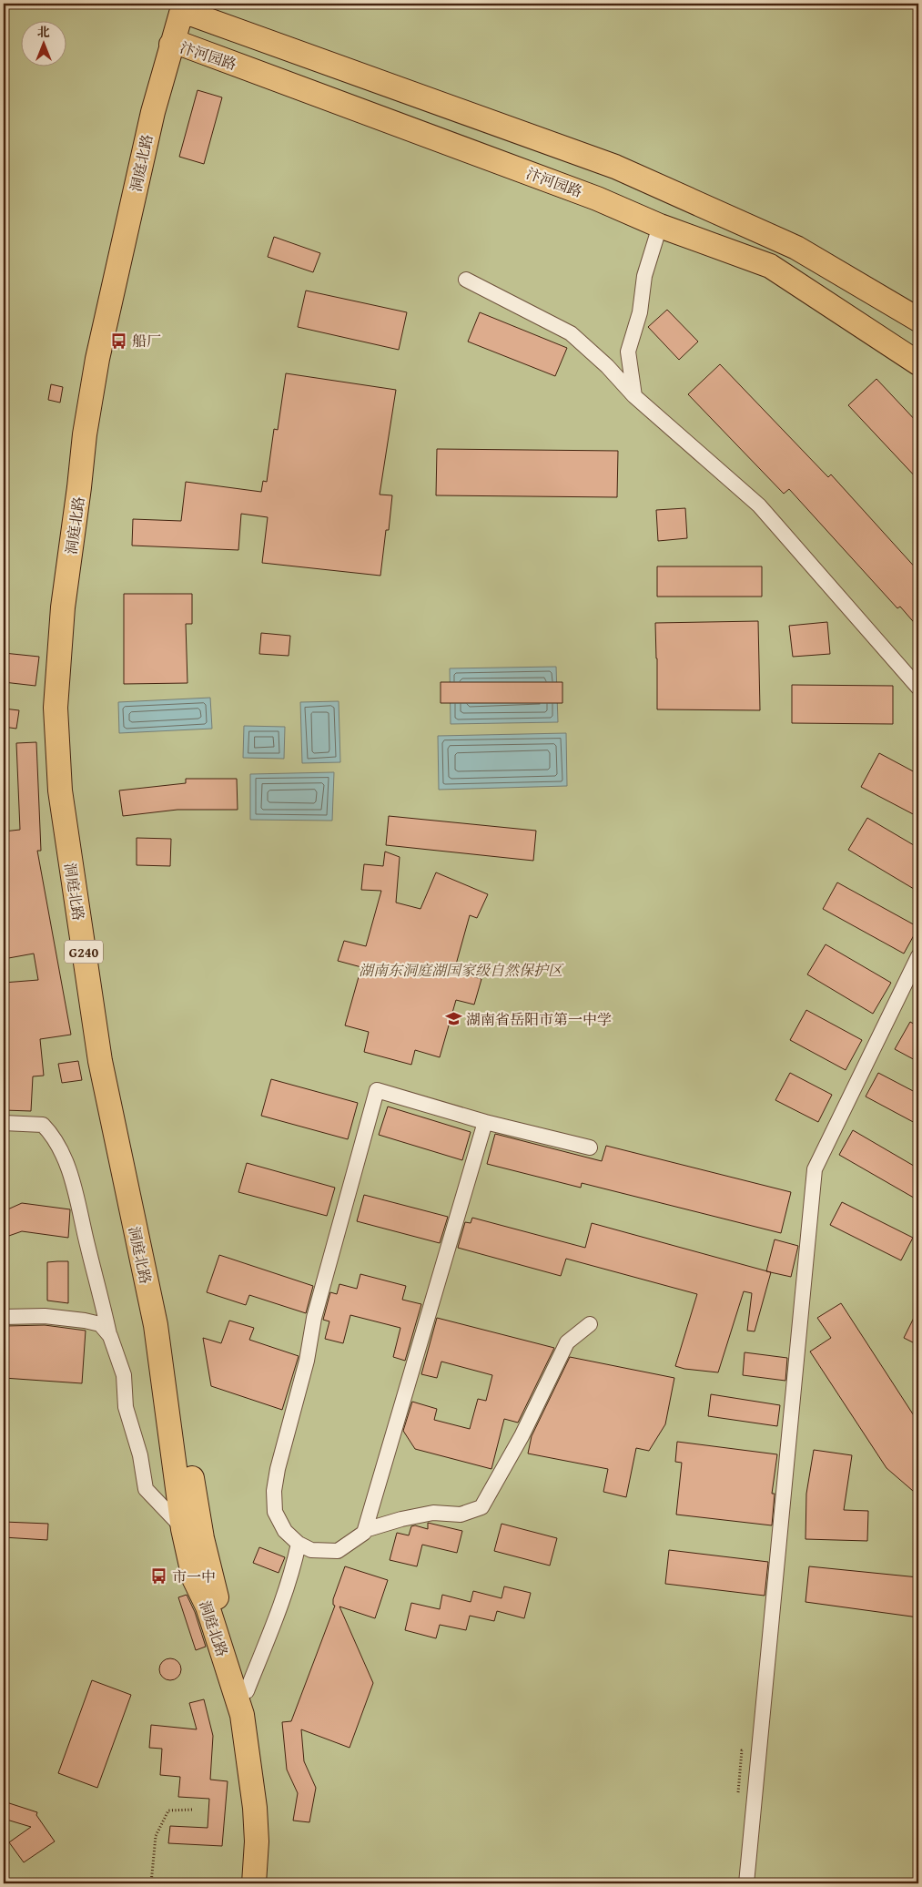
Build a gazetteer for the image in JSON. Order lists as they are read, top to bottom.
{
  "streets": {
    "main road": ["汴河园路", "洞庭北路", "G240"]
  },
  "crossings": [
    ["汴河园路", "洞庭北路"]
  ],
  "parks": ["湖南东洞庭湖国家级自然保护区"],
  "places": {
    "bus stop": ["船厂", "市一中"],
    "school or university": ["湖南省岳阳市第一中学"]
  },
  "north": "top"
}
